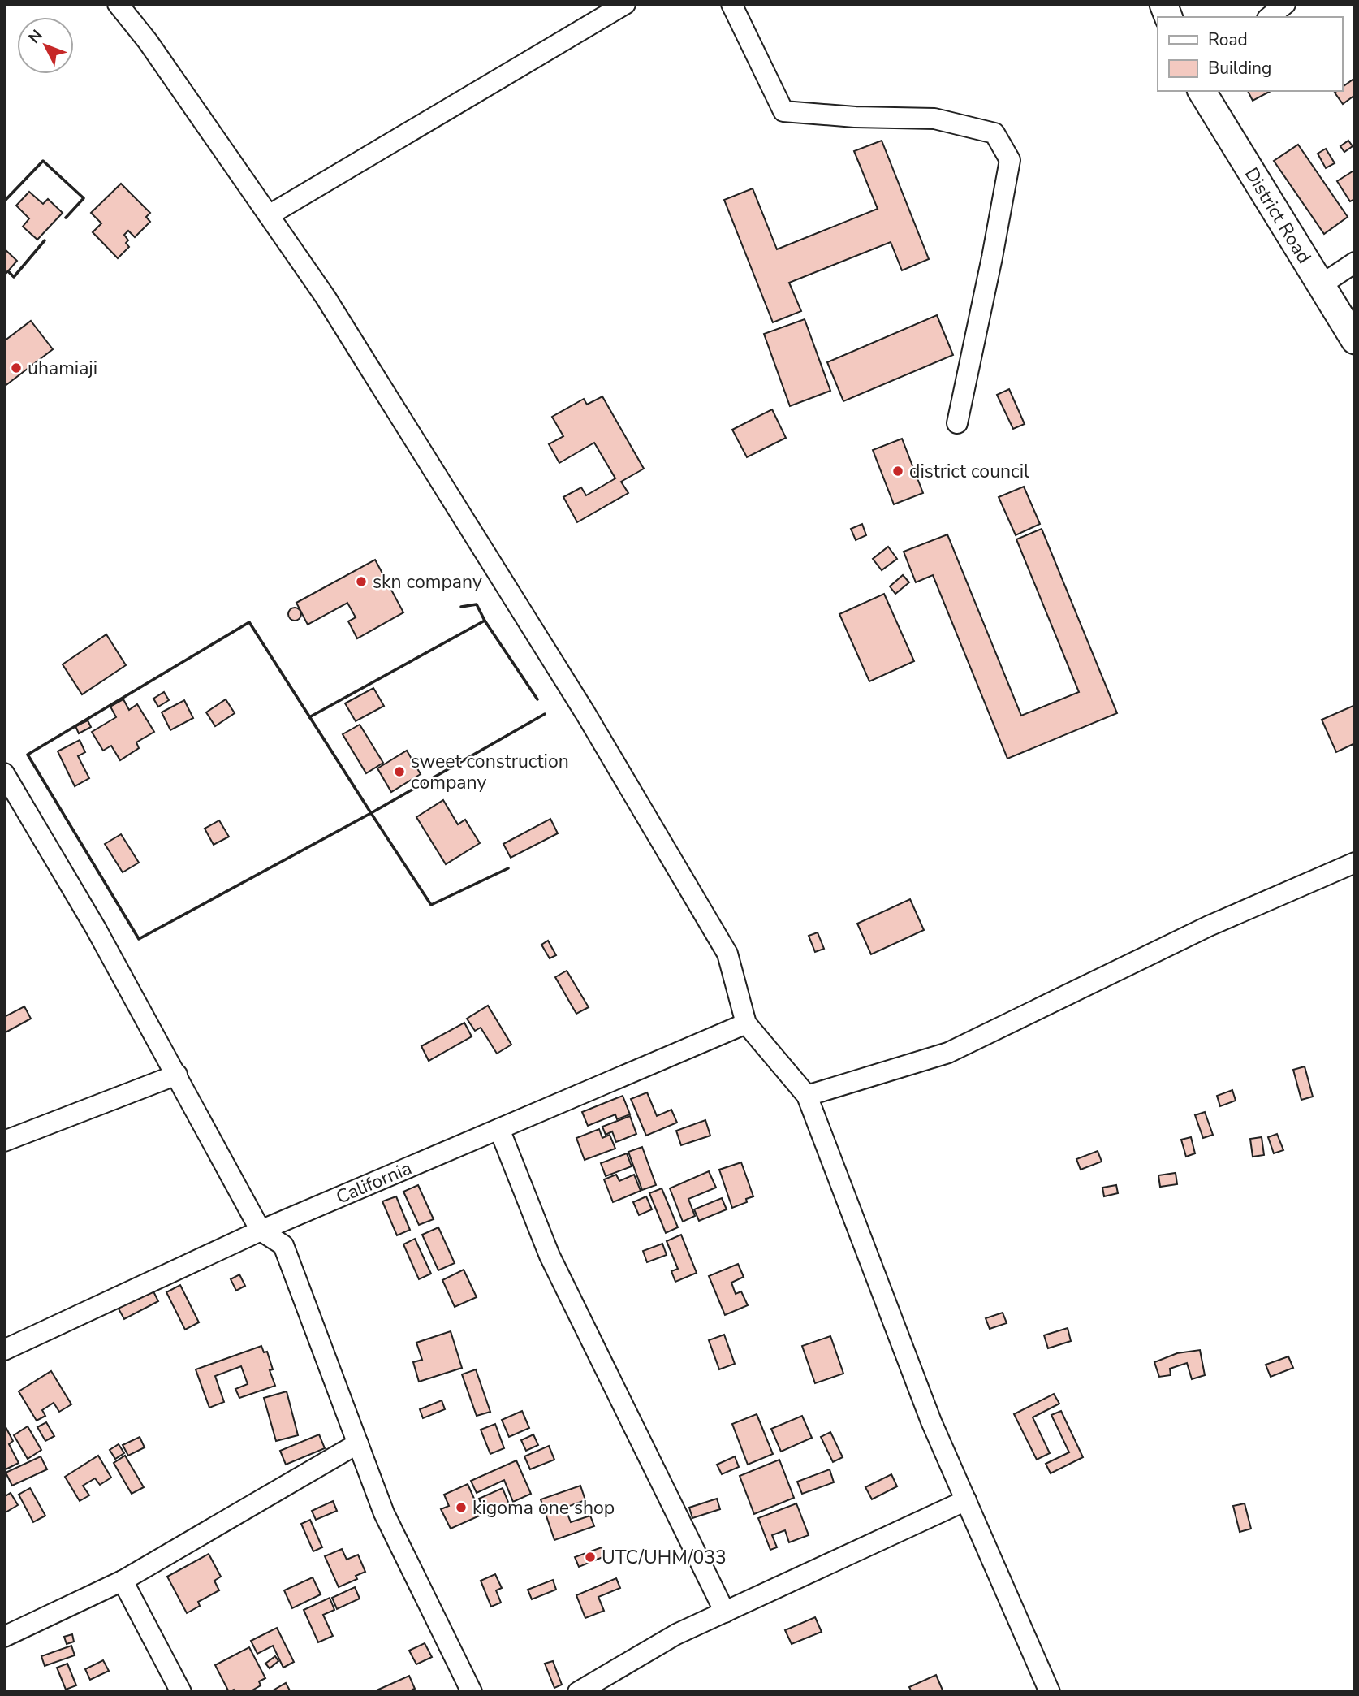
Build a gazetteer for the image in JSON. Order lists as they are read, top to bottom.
{
  "streets": {
    "street": ["District Road", "California"]
  },
  "places": [
    "uhamiaji",
    "district council",
    "skn company",
    "sweet construction company",
    "kigoma one shop",
    "UTC/UHM/033"
  ],
  "legend": ["Road", "Building"],
  "north": "top left"
}
